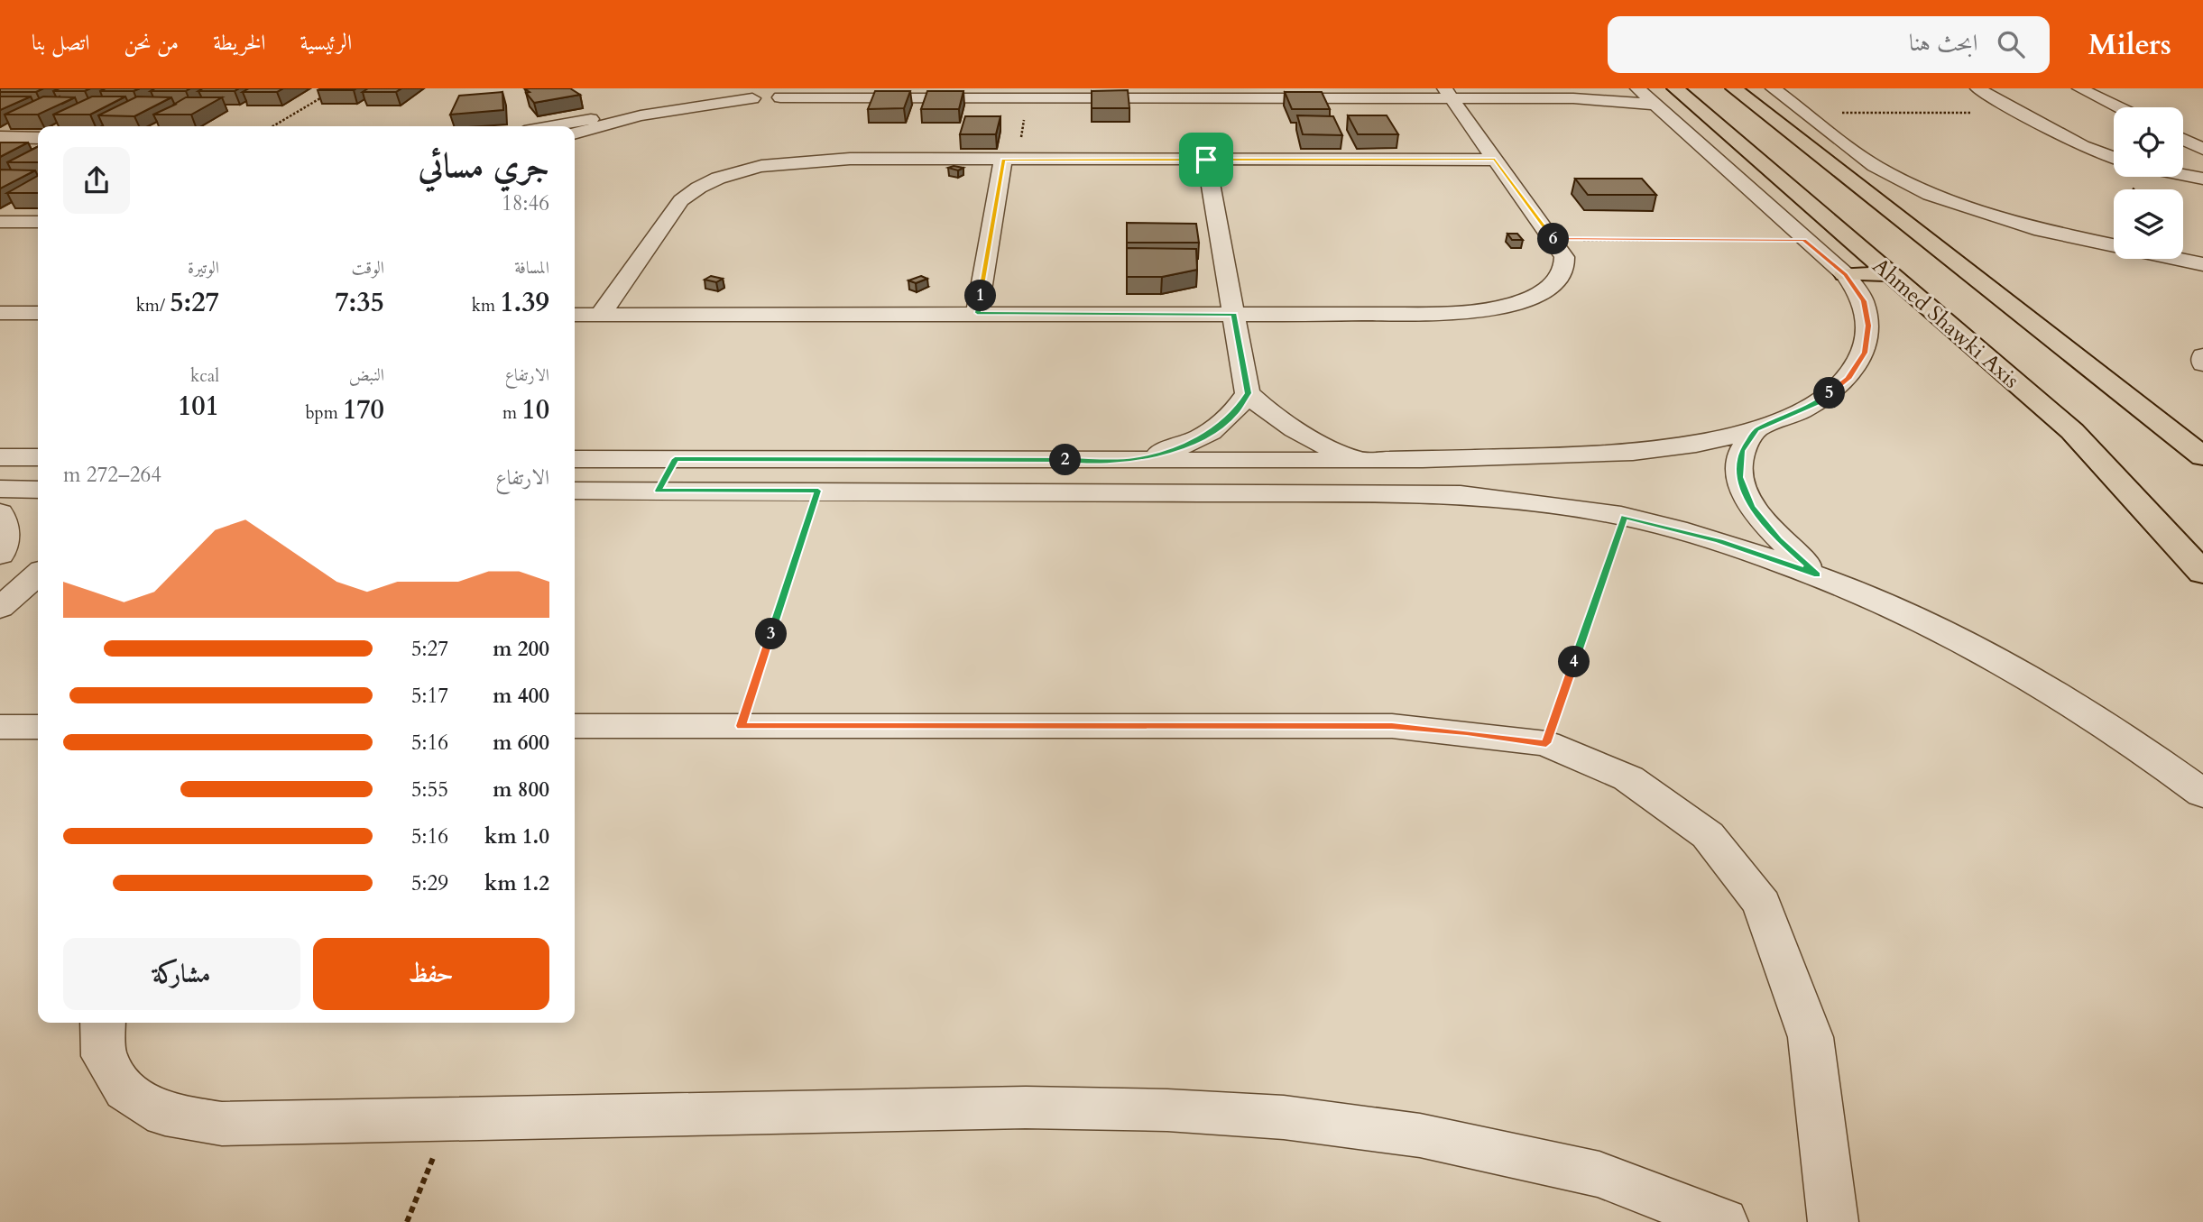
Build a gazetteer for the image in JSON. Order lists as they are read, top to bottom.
{
  "streets": {
    "main road": ["Ahmed Shawki Axis"]
  },
  "page": {
    "header": "Milers",
    "search": "ابحث هنا",
    "nav": [
      "الرئيسية",
      "الخريطة",
      "من نحن",
      "اتصل بنا"
    ],
    "heading": ["جري مسائي", "18:46"],
    "pins": [
      "6",
      "1",
      "5",
      "2",
      "3",
      "4"
    ],
    "stats": [
      ["المسافة", "1.39 km"],
      ["الوقت", "7:35"],
      ["الوتيرة", "5:27 /km"],
      ["الارتفاع", "10 m"],
      ["النبض", "170 bpm"],
      ["kcal", "101"]
    ],
    "chart": ["الارتفاع", "264–272 m"],
    "list": [
      {
        "name": "200 m",
        "note": "5:27"
      },
      {
        "name": "400 m",
        "note": "5:17"
      },
      {
        "name": "600 m",
        "note": "5:16"
      },
      {
        "name": "800 m",
        "note": "5:55"
      },
      {
        "name": "1.0 km",
        "note": "5:16"
      },
      {
        "name": "1.2 km",
        "note": "5:29"
      }
    ],
    "buttons": ["حفظ", "مشاركة"]
  }
}
